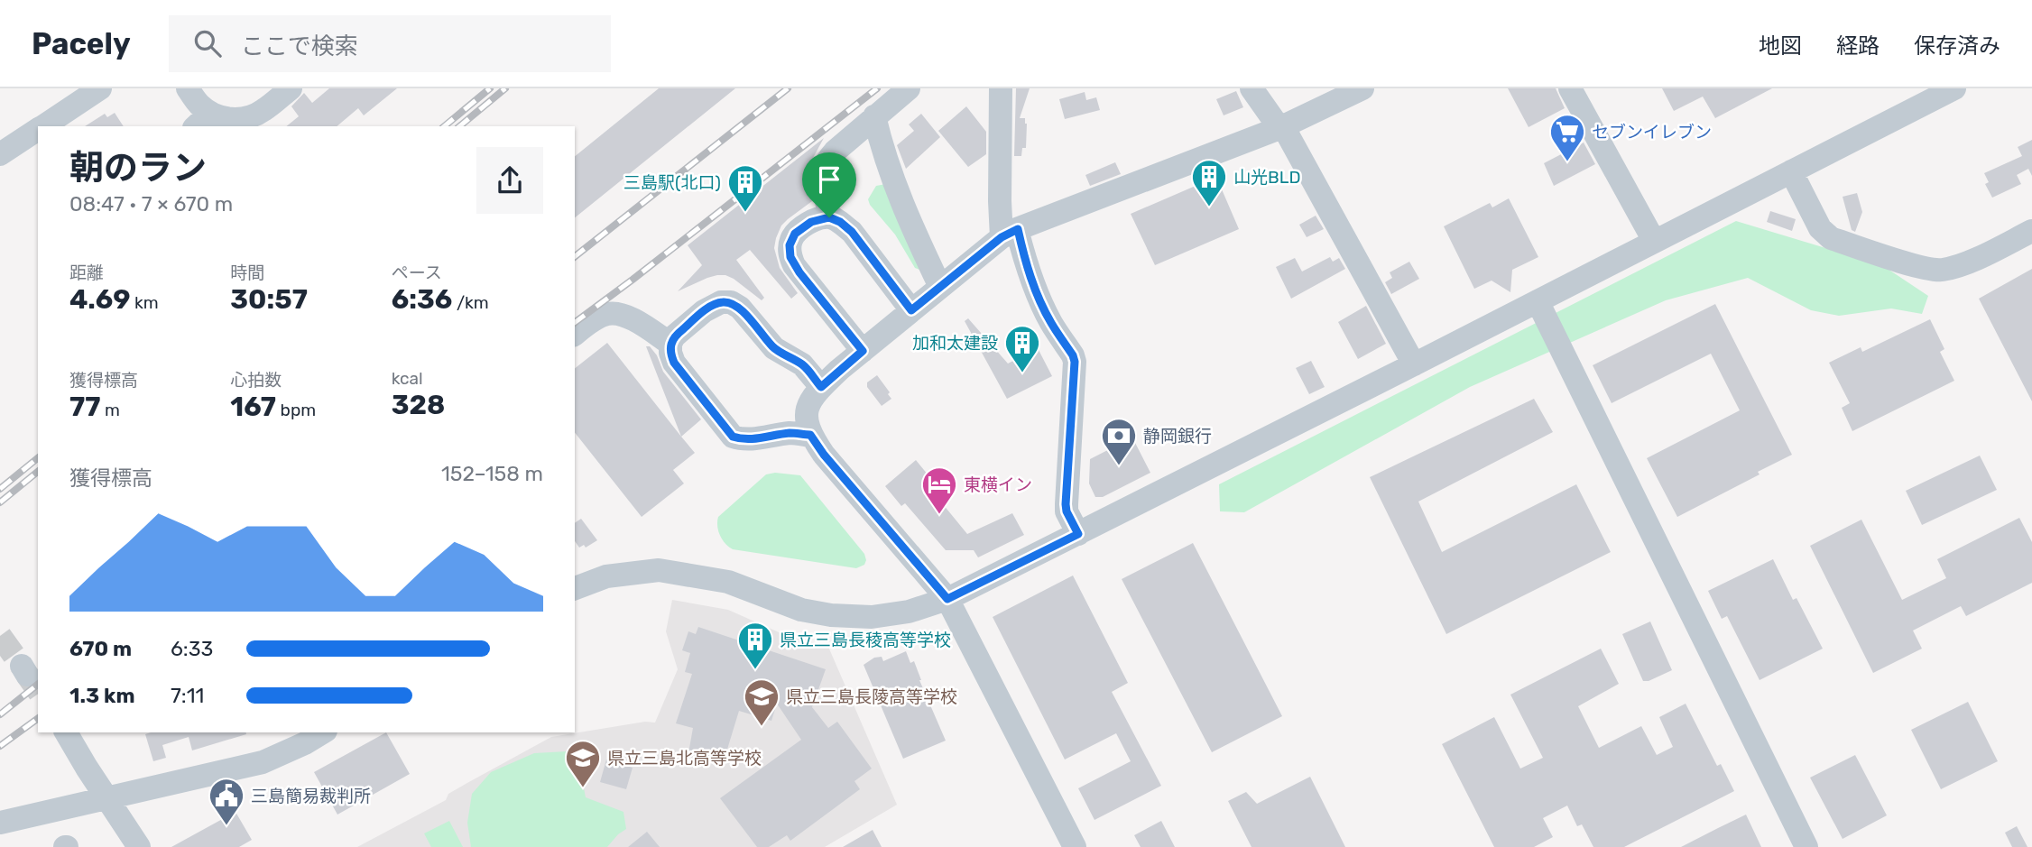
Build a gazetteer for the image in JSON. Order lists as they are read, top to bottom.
{
  "places": {
    "supermarket": ["セブンイレブン"],
    "building": [
      "山光BLD",
      "三島駅(北口)",
      "加和太建設",
      "県立三島長稜高等学校"
    ],
    "bank": ["静岡銀行"],
    "hotel": ["東横イン"],
    "school or university": ["県立三島長陵高等学校", "県立三島北高等学校"],
    "public building": ["三島簡易裁判所"]
  },
  "page": {
    "header": "Pacely",
    "search": "ここで検索",
    "nav": ["地図", "経路", "保存済み"],
    "heading": ["朝のラン", "08:47 · 7 × 670 m"],
    "stats": [
      ["距離", "4.69 km"],
      ["時間", "30:57"],
      ["ペース", "6:36 /km"],
      ["獲得標高", "77 m"],
      ["心拍数", "167 bpm"],
      ["kcal", "328"]
    ],
    "chart": ["獲得標高", "152–158 m"],
    "list": [
      {
        "name": "670 m",
        "note": "6:33"
      },
      {
        "name": "1.3 km",
        "note": "7:11"
      }
    ]
  }
}
